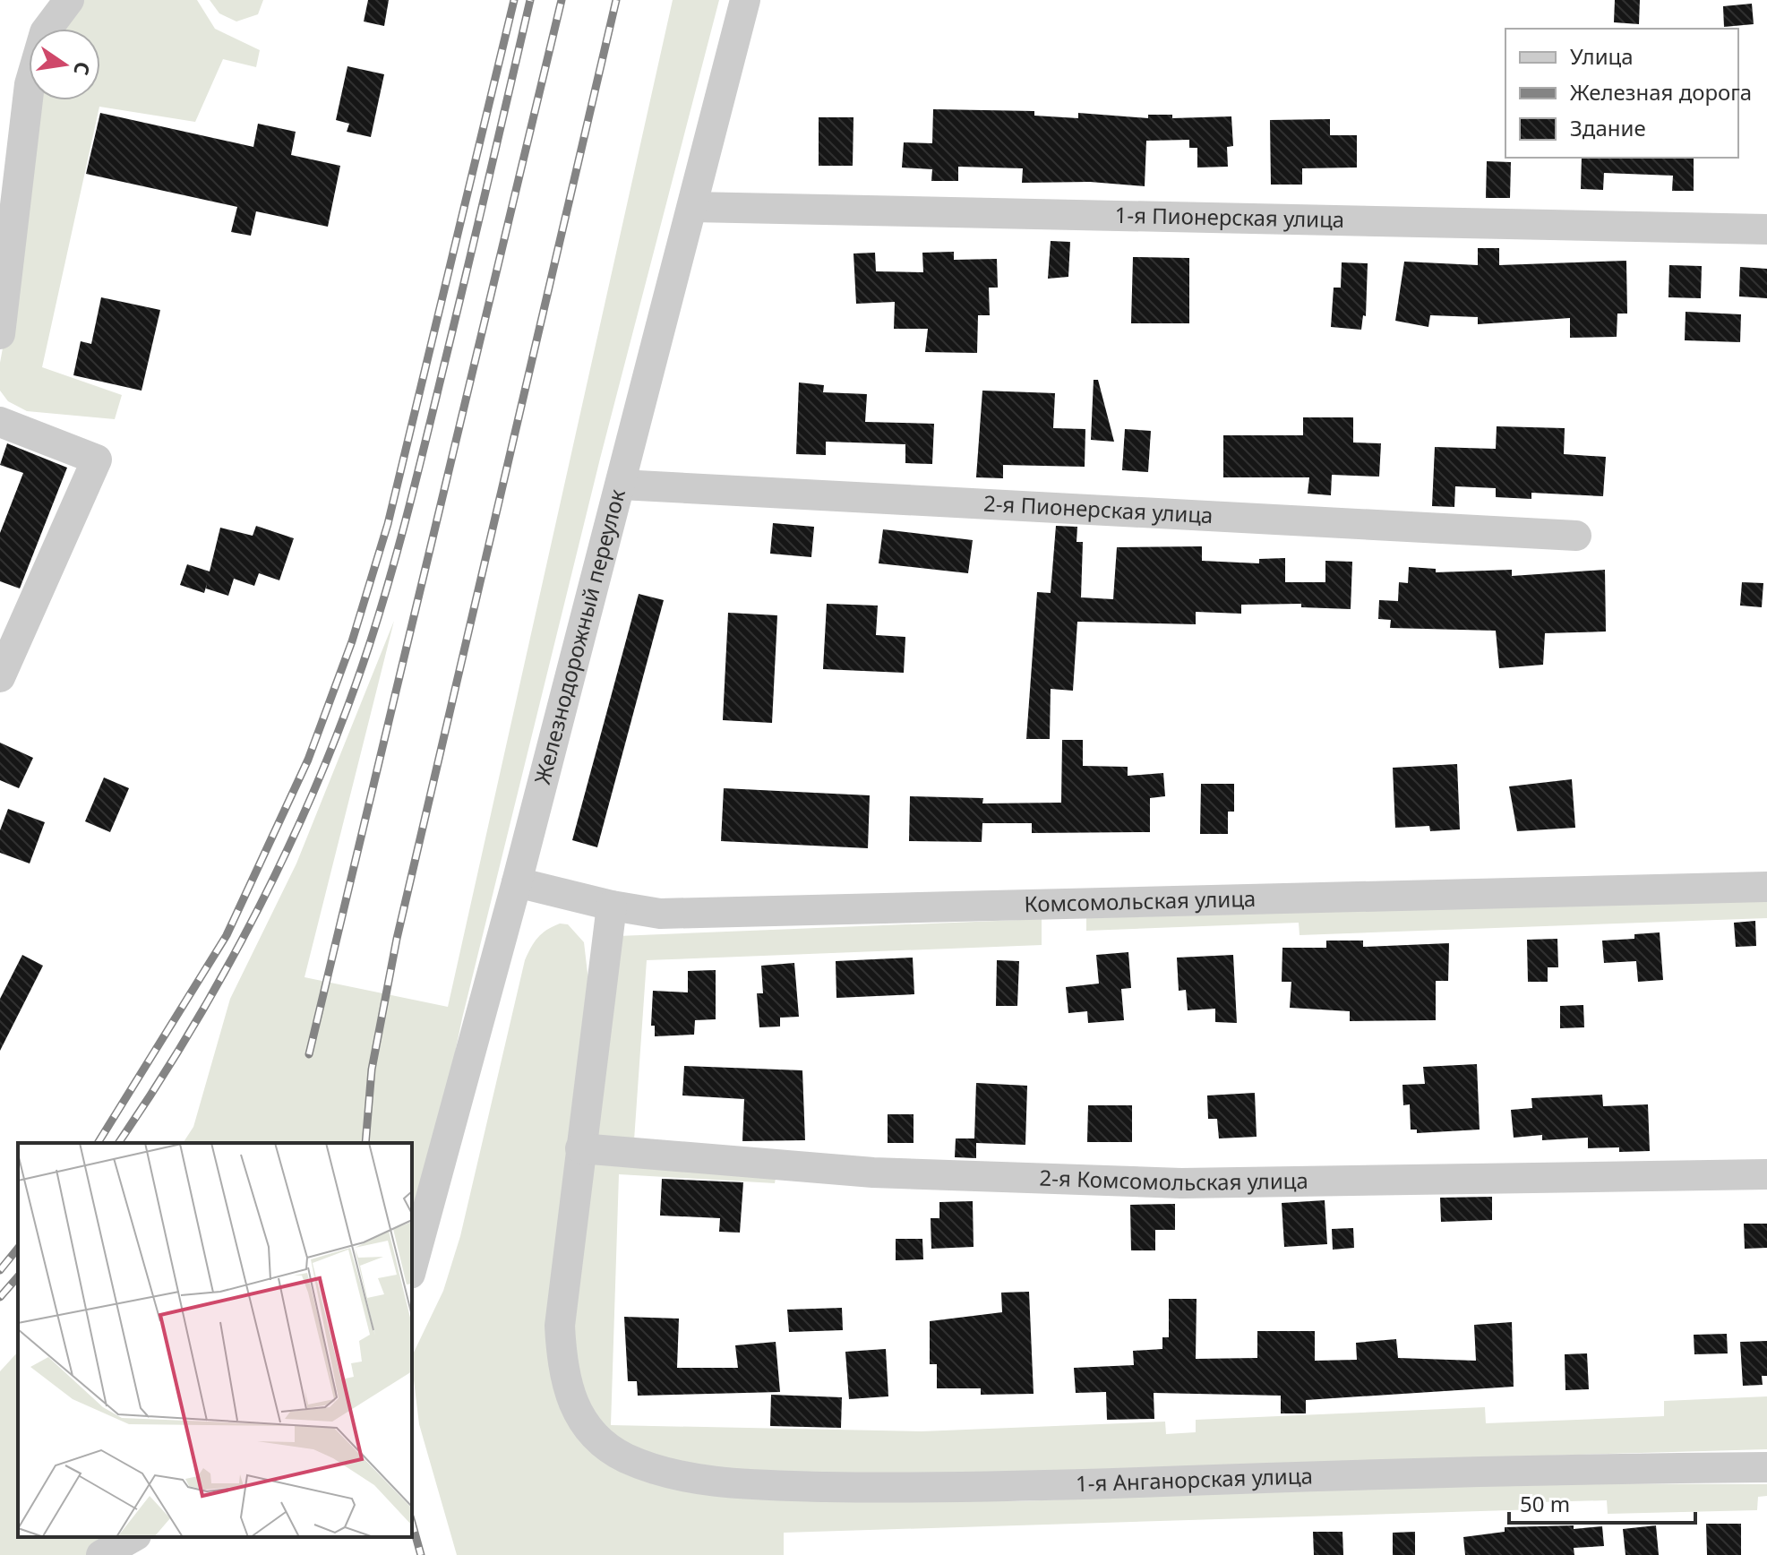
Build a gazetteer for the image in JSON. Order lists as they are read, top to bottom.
{
  "streets": {
    "street": [
      "1-я Пионерская улица",
      "2-я Пионерская улица",
      "Железнодорожный переулок",
      "Комсомольская улица",
      "2-я Комсомольская улица",
      "1-я Анганорская улица"
    ]
  },
  "crossings": [
    ["1-я Пионерская улица", "Железнодорожный переулок"],
    ["2-я Пионерская улица", "Железнодорожный переулок"],
    ["Железнодорожный переулок", "Комсомольская улица"],
    ["Комсомольская улица", "1-я Анганорская улица"],
    ["2-я Комсомольская улица", "1-я Анганорская улица"]
  ],
  "legend": ["Улица", "Железная дорога", "Здание"],
  "scale_bar": "50 m",
  "north": "right"
}
